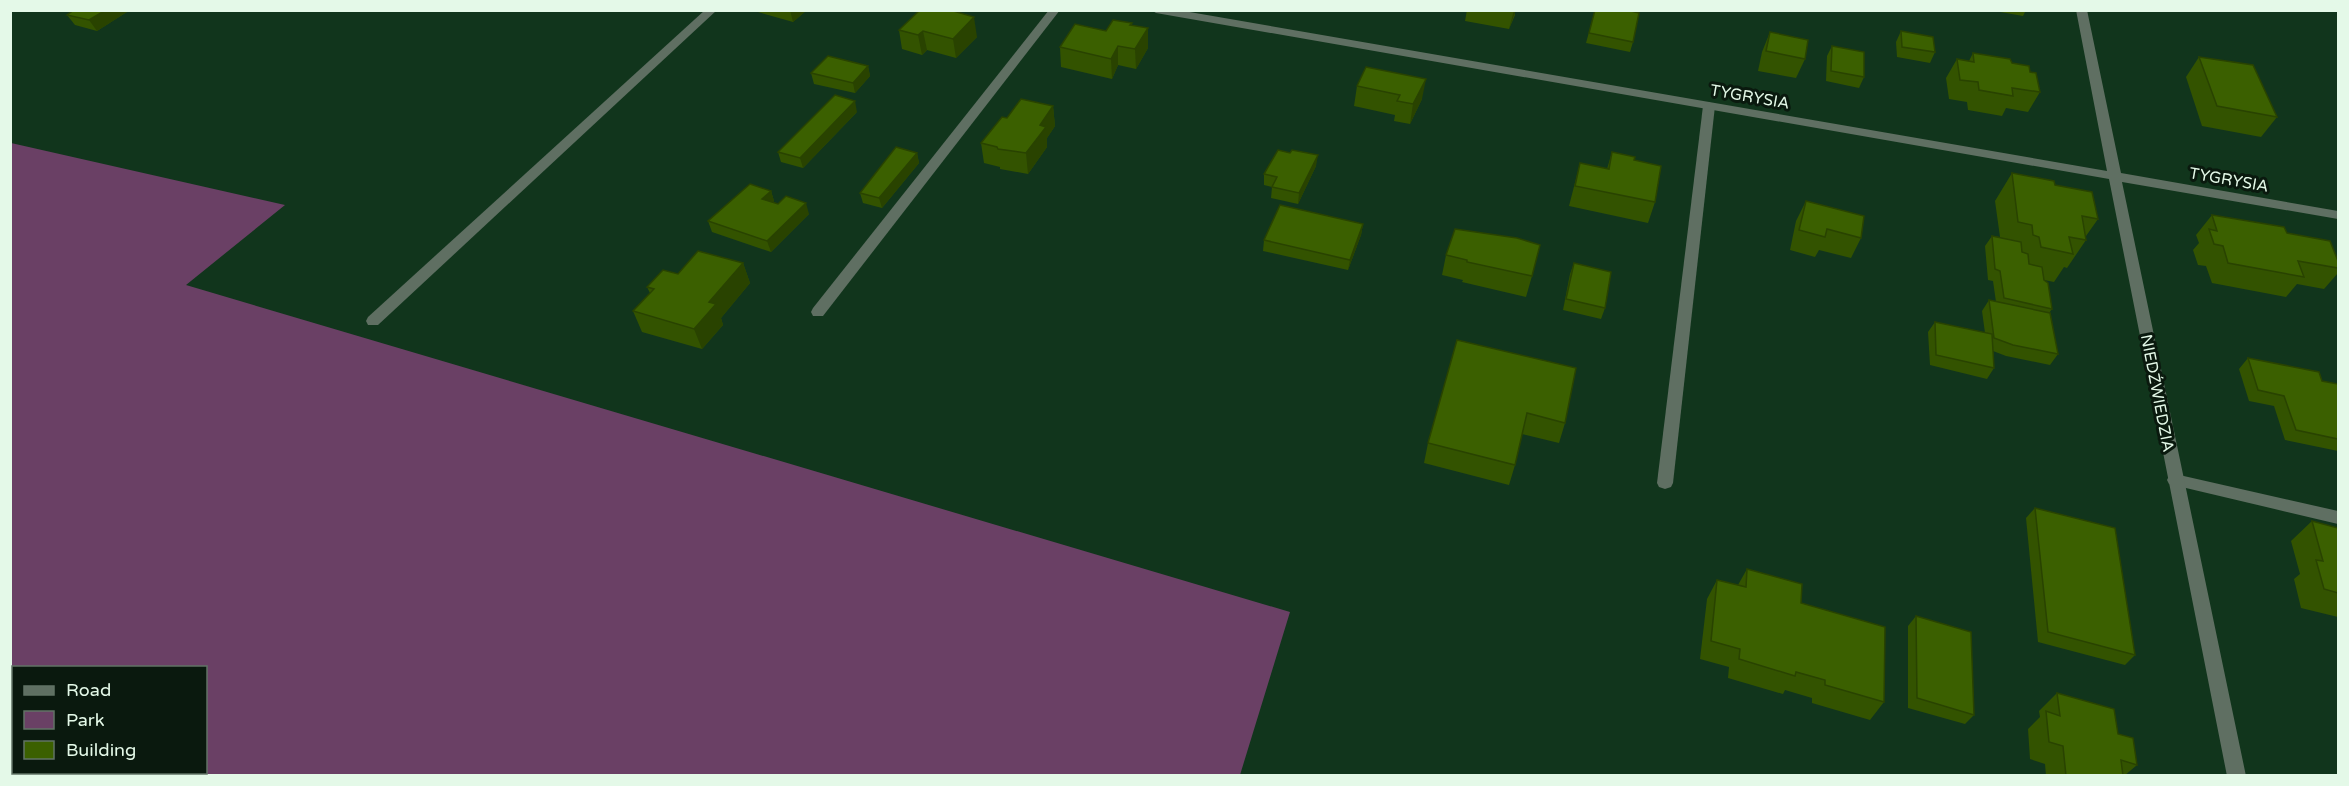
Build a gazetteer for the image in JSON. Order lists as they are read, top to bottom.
{
  "streets": {
    "street": ["TYGRYSIA", "NIEDŹWIEDZIA"]
  },
  "crossings": [
    ["TYGRYSIA", "NIEDŹWIEDZIA"]
  ],
  "legend": ["Road", "Park", "Building"]
}
